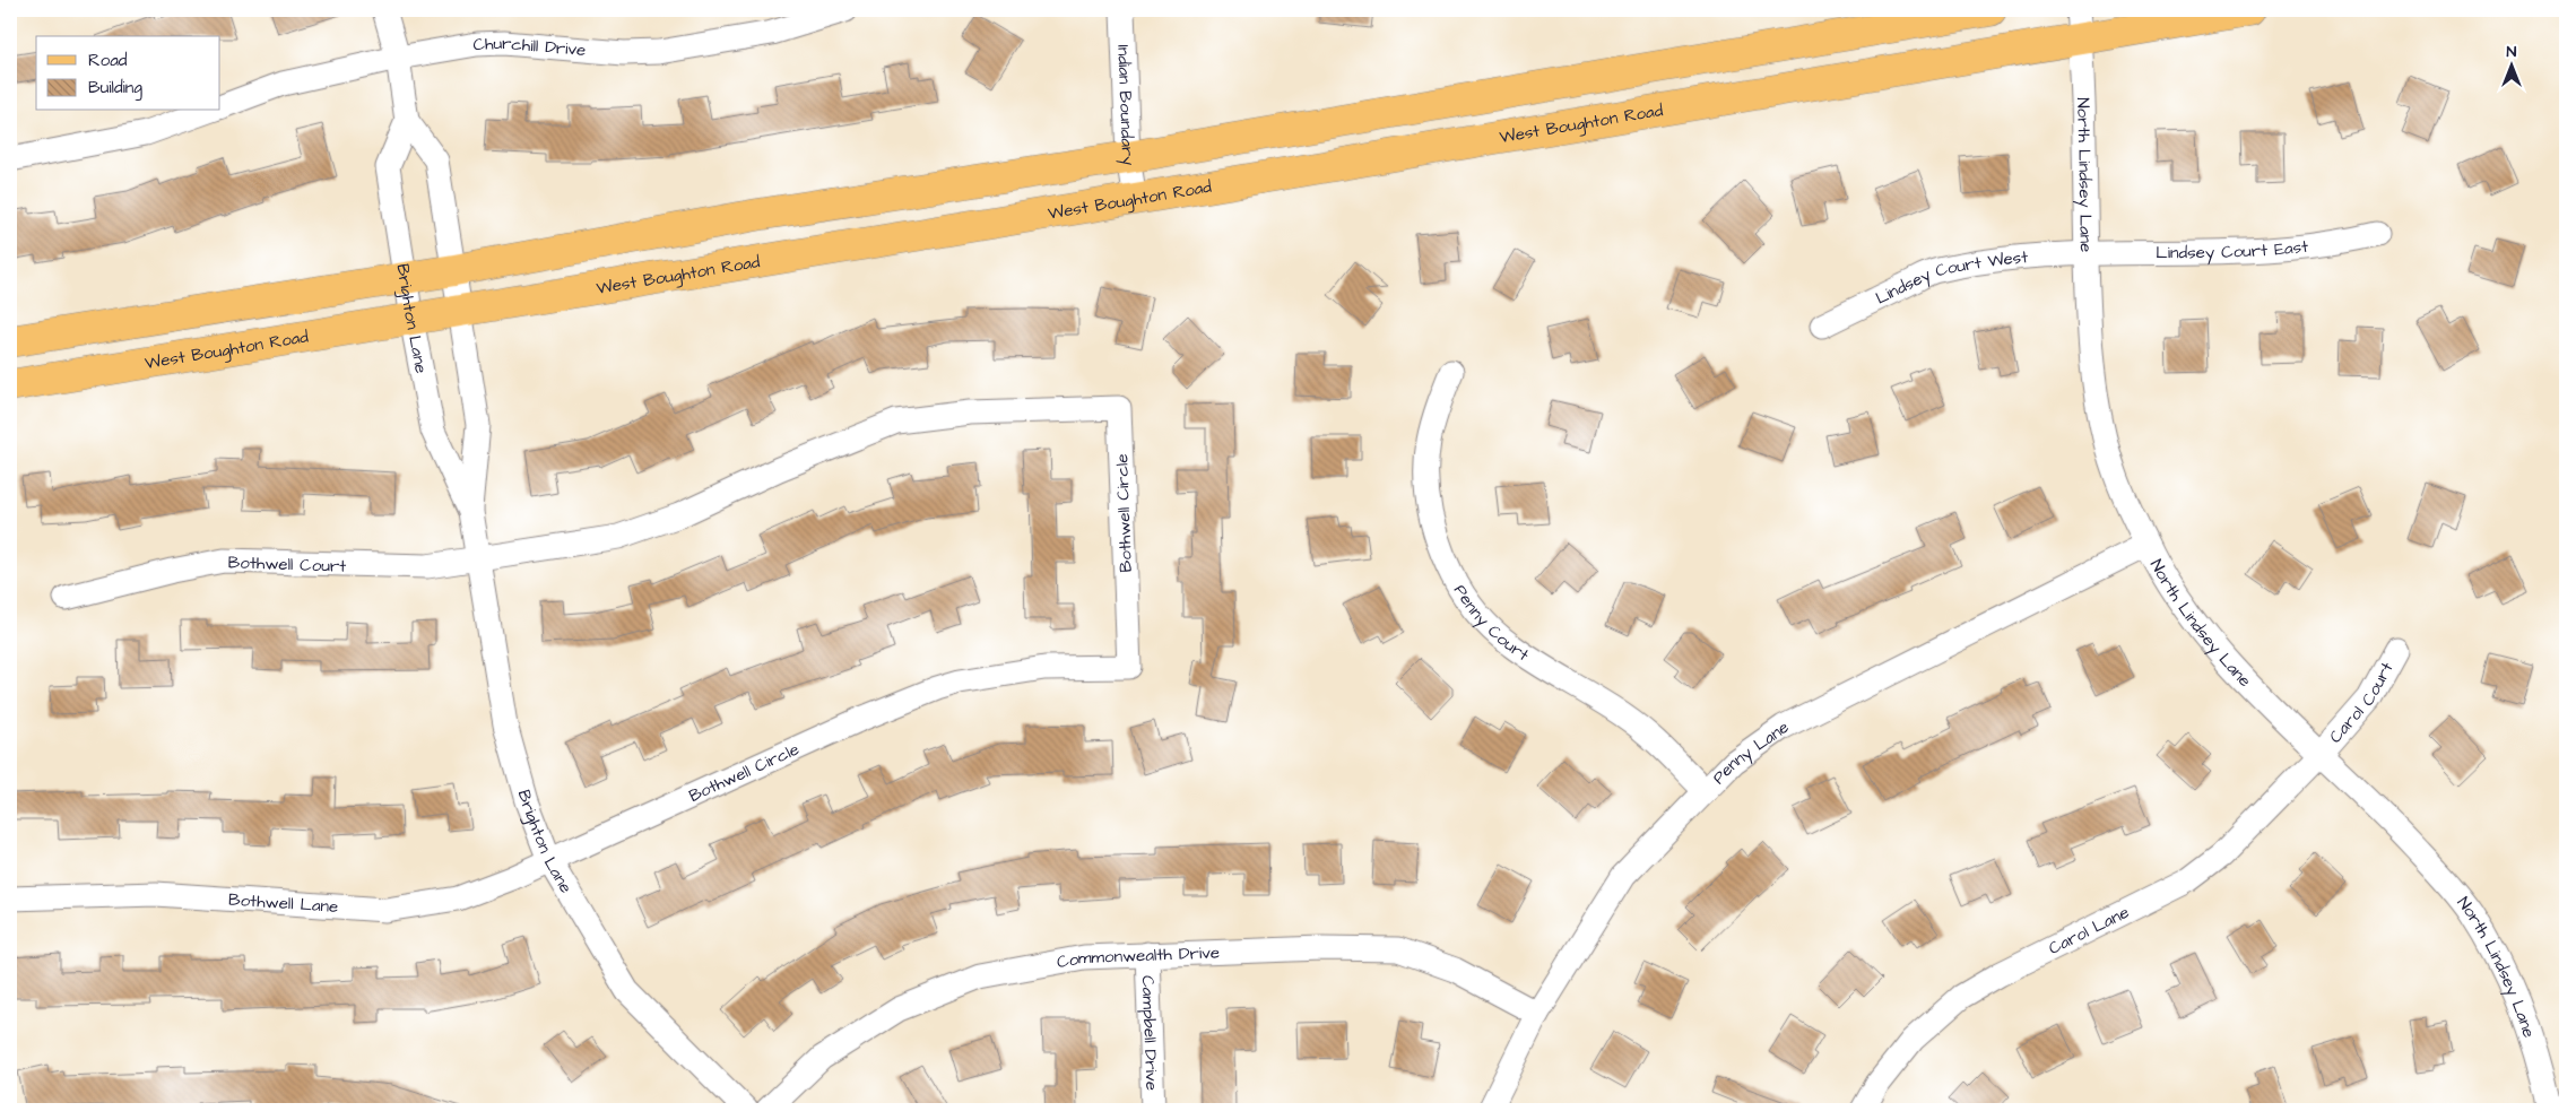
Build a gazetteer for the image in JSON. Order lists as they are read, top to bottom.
{
  "streets": {
    "main road": ["West Boughton Road"],
    "street": [
      "Churchill Drive",
      "Indian Boundary",
      "North Lindsey Lane",
      "Lindsey Court East",
      "Lindsey Court West",
      "Brighton Lane",
      "Bothwell Circle",
      "Bothwell Court",
      "Penny Court",
      "Carol Court",
      "Penny Lane",
      "Bothwell Lane",
      "Carol Lane",
      "Commonwealth Drive",
      "Campbell Drive"
    ]
  },
  "crossings": [
    ["Churchill Drive", "Brighton Lane"],
    ["Indian Boundary", "West Boughton Road"],
    ["West Boughton Road", "North Lindsey Lane"],
    ["West Boughton Road", "Brighton Lane"],
    ["North Lindsey Lane", "Lindsey Court East"],
    ["North Lindsey Lane", "Lindsey Court West"],
    ["North Lindsey Lane", "Carol Court"],
    ["North Lindsey Lane", "Penny Lane"],
    ["North Lindsey Lane", "Carol Lane"],
    ["Lindsey Court East", "Lindsey Court West"],
    ["Brighton Lane", "Bothwell Circle"],
    ["Brighton Lane", "Bothwell Court"],
    ["Brighton Lane", "Bothwell Lane"],
    ["Bothwell Circle", "Bothwell Court"],
    ["Bothwell Circle", "Bothwell Lane"],
    ["Penny Court", "Penny Lane"],
    ["Carol Court", "Carol Lane"],
    ["Penny Lane", "Commonwealth Drive"],
    ["Commonwealth Drive", "Campbell Drive"]
  ],
  "legend": ["Road", "Building"],
  "north": "top"
}
